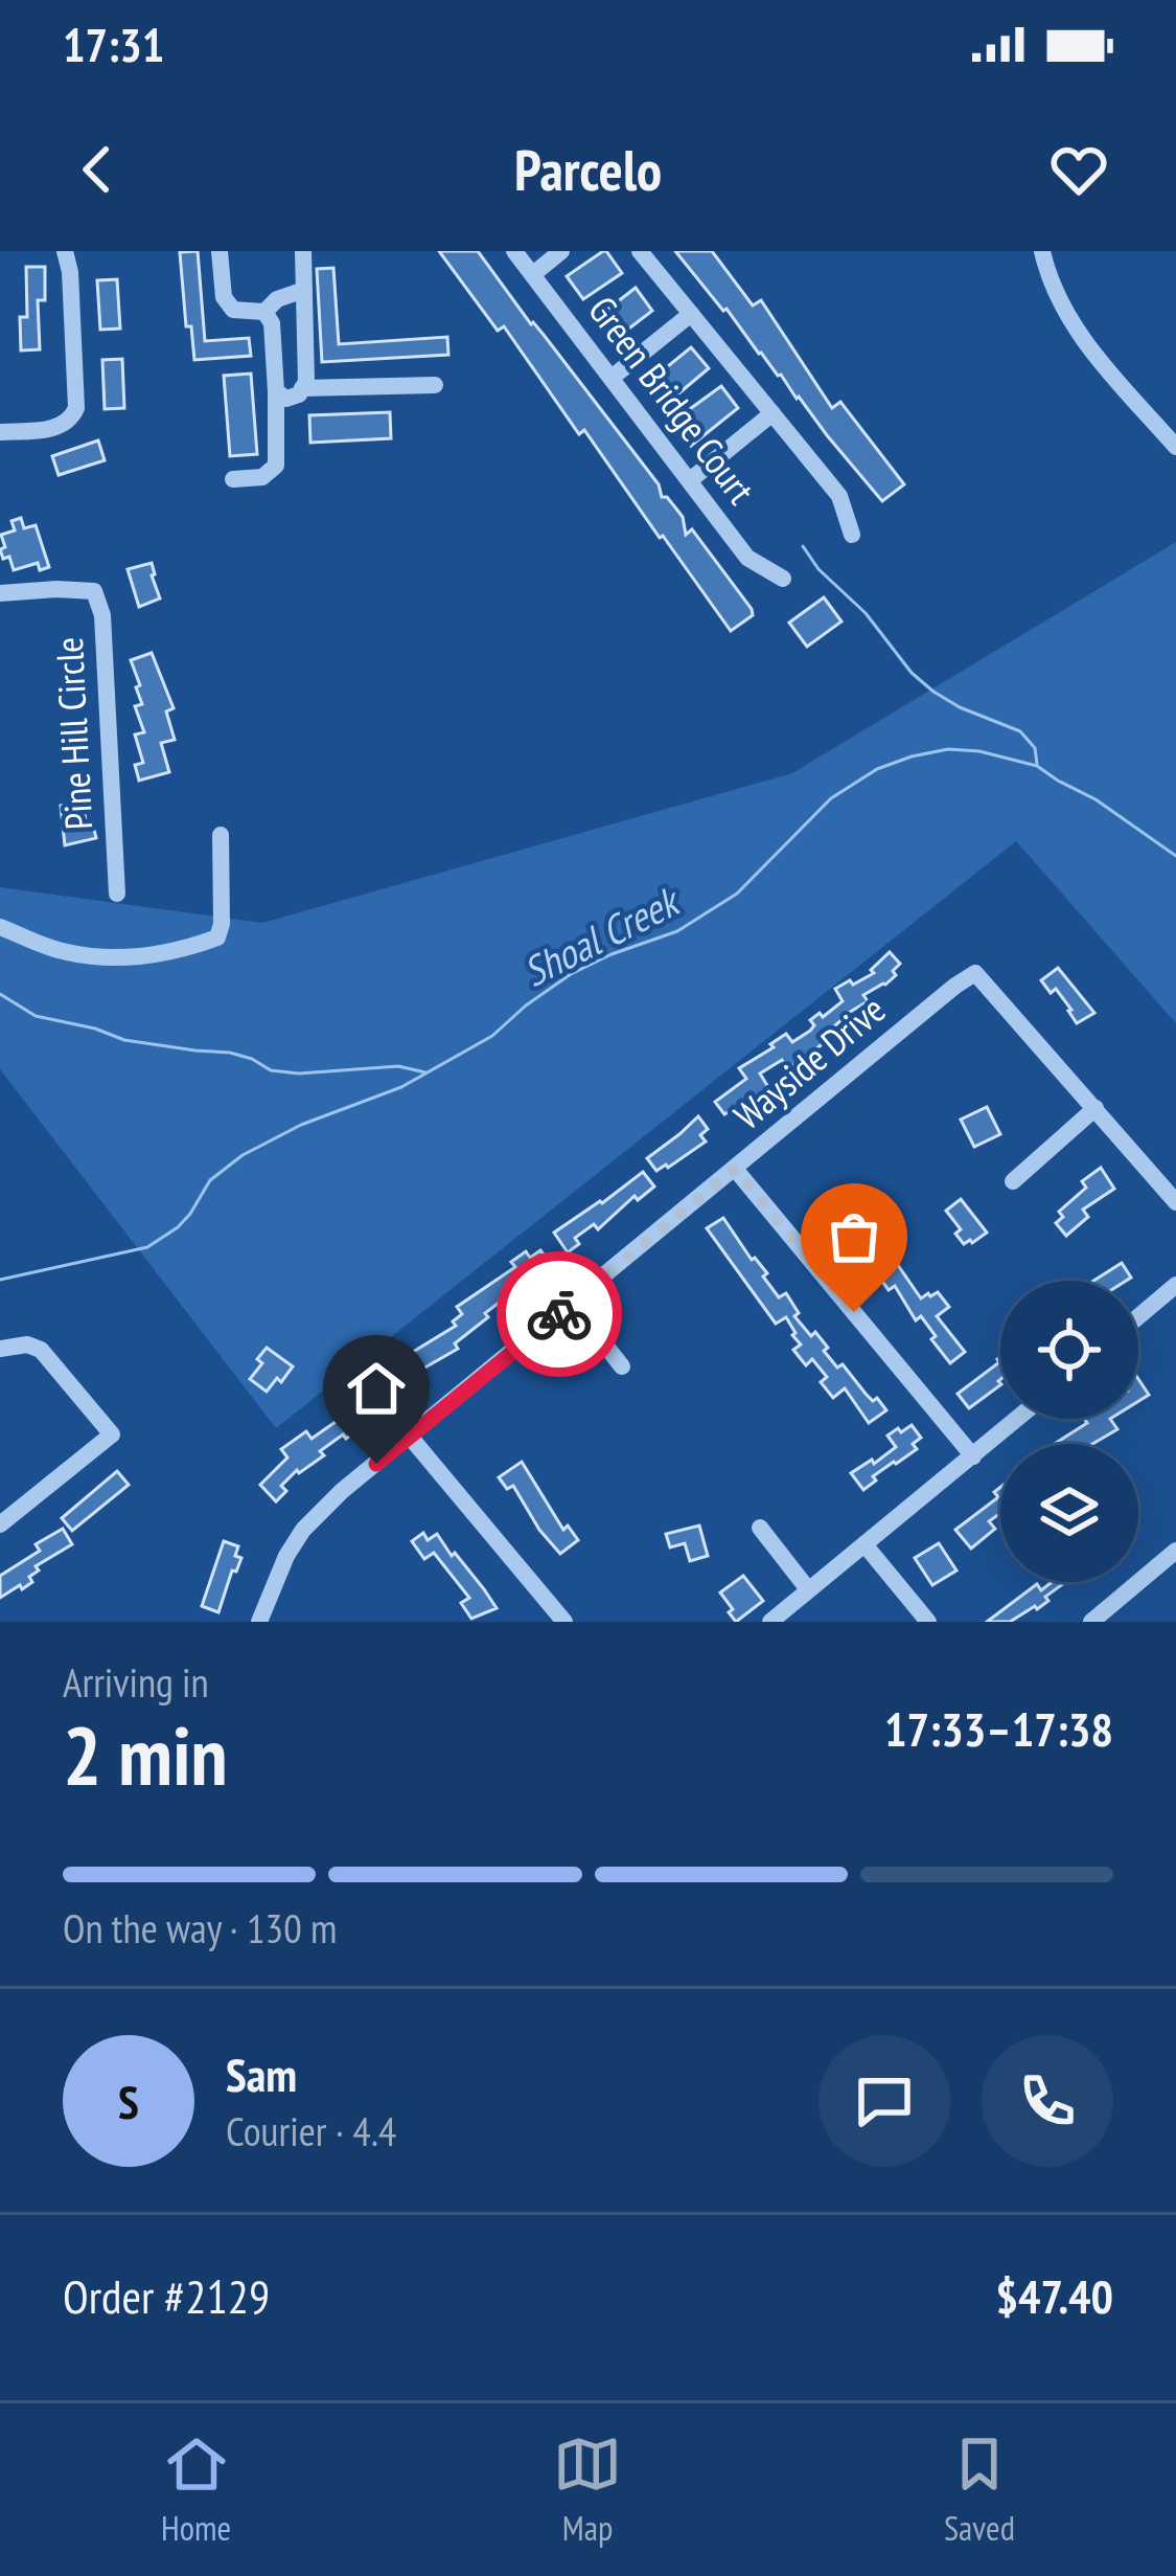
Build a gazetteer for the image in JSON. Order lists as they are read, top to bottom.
{
  "streets": {
    "street": ["Green Bridge Court", "Pine Hill Circle", "Wayside Drive"]
  },
  "water": ["Shoal Creek"],
  "page": {
    "status": "17:31",
    "header": "Parcelo",
    "heading": ["2 min", "Arriving in", "17:33–17:38"],
    "panel": [
      "Sam",
      "Courier · 4.4",
      "Order #2129",
      "$47.40"
    ],
    "bar": "On the way · 130 m",
    "round": "S",
    "tabs": ["Home", "Map", "Saved"]
  }
}
